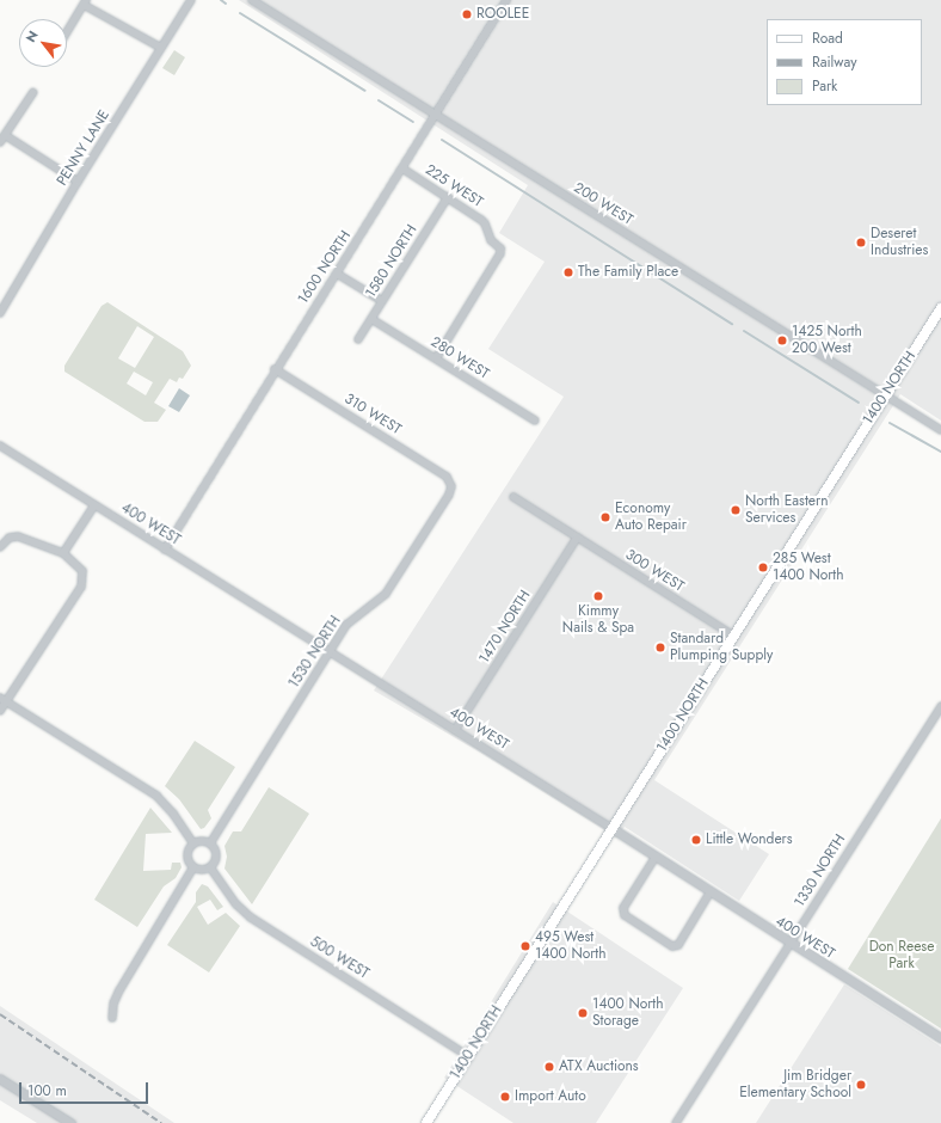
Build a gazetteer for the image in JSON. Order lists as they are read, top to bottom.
{
  "streets": {
    "main road": ["1400 NORTH"],
    "street": [
      "PENNY LANE",
      "225 WEST",
      "200 WEST",
      "1580 NORTH",
      "1600 NORTH",
      "280 WEST",
      "310 WEST",
      "400 WEST",
      "300 WEST",
      "1470 NORTH",
      "1530 NORTH",
      "1330 NORTH",
      "500 WEST"
    ]
  },
  "crossings": [
    ["225 WEST", "1580 NORTH"],
    ["225 WEST", "1600 NORTH"],
    ["225 WEST", "280 WEST"],
    ["200 WEST", "1600 NORTH"],
    ["200 WEST", "1400 NORTH"],
    ["1580 NORTH", "280 WEST"],
    ["1600 NORTH", "310 WEST"],
    ["1600 NORTH", "400 WEST"],
    ["1400 NORTH", "400 WEST"],
    ["1400 NORTH", "300 WEST"],
    ["1400 NORTH", "500 WEST"],
    ["310 WEST", "1530 NORTH"],
    ["400 WEST", "1470 NORTH"],
    ["400 WEST", "1530 NORTH"],
    ["400 WEST", "1330 NORTH"],
    ["300 WEST", "1470 NORTH"],
    ["1530 NORTH", "500 WEST"]
  ],
  "parks": ["Don Reese Park"],
  "places": [
    "ROOLEE",
    "Deseret Industries",
    "The Family Place",
    "1425 North 200 West",
    "North Eastern Services",
    "Economy Auto Repair",
    "285 West 1400 North",
    "Kimmy Nails & Spa",
    "Standard Plumping Supply",
    "Little Wonders",
    "495 West 1400 North",
    "1400 North Storage",
    "ATX Auctions",
    "Jim Bridger Elementary School",
    "Import Auto"
  ],
  "legend": ["Road", "Railway", "Park"],
  "scale_bar": "100 m",
  "north": "top left"
}
